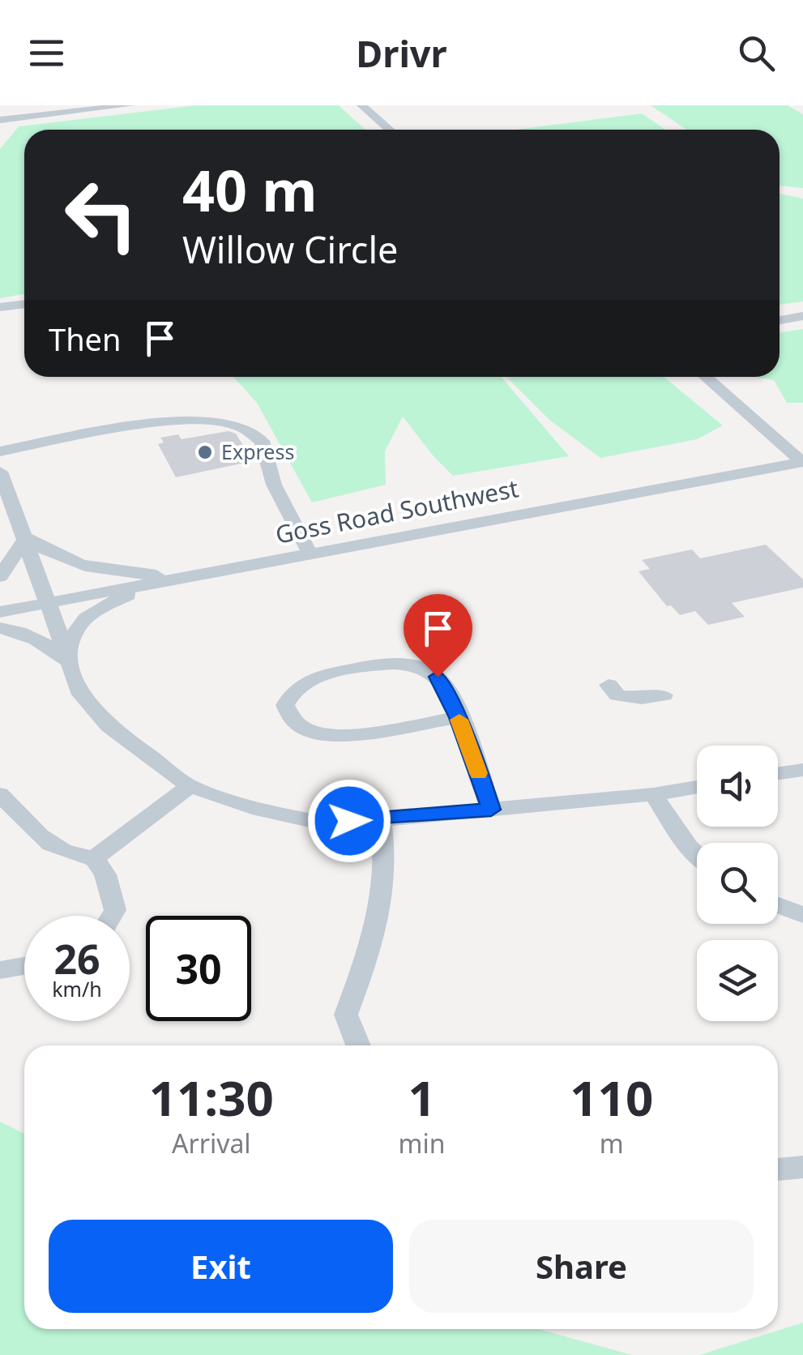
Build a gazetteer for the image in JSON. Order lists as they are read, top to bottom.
{
  "streets": {
    "street": ["Goss Road Southwest"]
  },
  "places": ["Express"],
  "page": {
    "header": "Drivr",
    "turn": ["40 m", "Willow Circle"],
    "then": "Then",
    "speed": "26 km/h",
    "limit": "30",
    "eta": [
      "11:30",
      "Arrival",
      "1",
      "min",
      "110",
      "m"
    ],
    "buttons": ["Exit", "Share"]
  }
}
